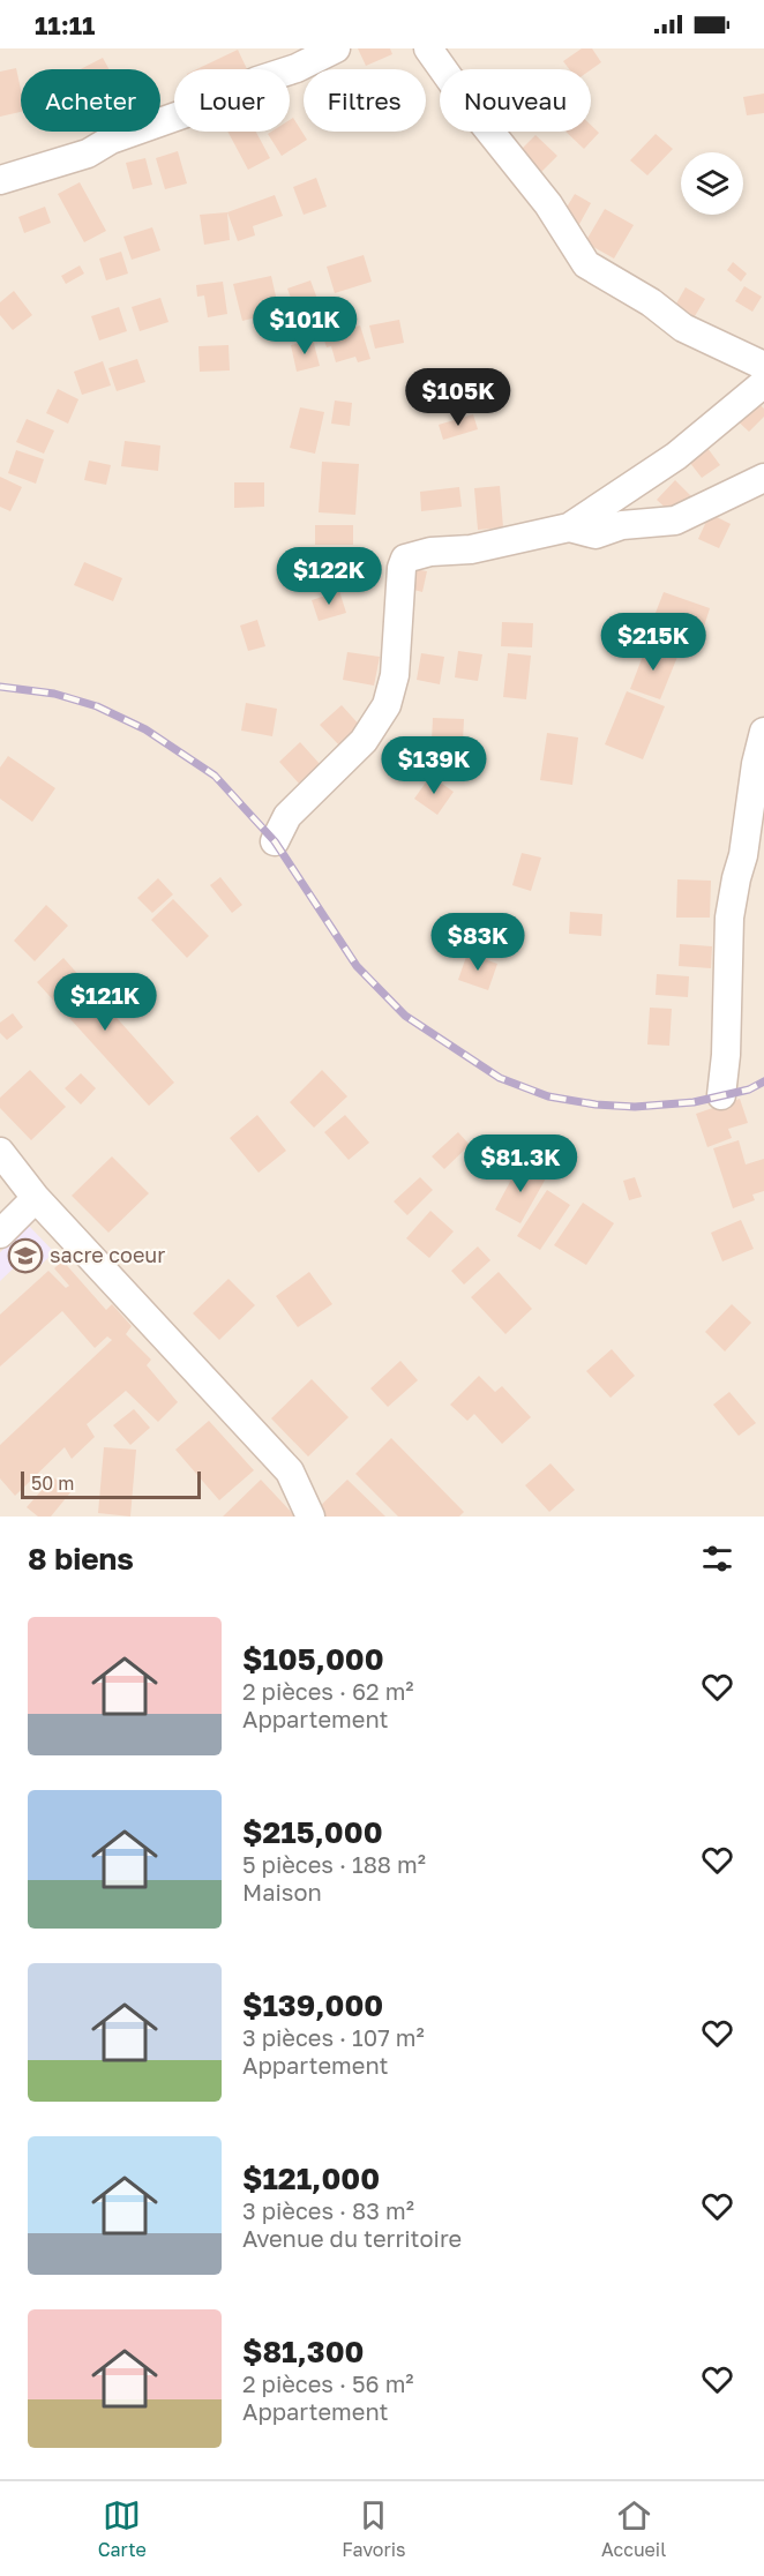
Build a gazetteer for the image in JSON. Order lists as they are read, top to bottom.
{
  "places": {
    "school or university": ["sacre coeur"]
  },
  "scale_bar": "50 m",
  "page": {
    "status": "11:11",
    "chip": [
      "Acheter",
      "Louer",
      "Filtres",
      "Nouveau"
    ],
    "price": [
      "$101K",
      "$105K",
      "$122K",
      "$215K",
      "$139K",
      "$83K",
      "$121K",
      "$81.3K"
    ],
    "scale": "50 m",
    "heading": "8 biens",
    "list": [
      {
        "name": "$105,000",
        "note": "2 pièces · 62 m² · Appartement"
      },
      {
        "name": "$215,000",
        "note": "5 pièces · 188 m² · Maison"
      },
      {
        "name": "$139,000",
        "note": "3 pièces · 107 m² · Appartement"
      },
      {
        "name": "$121,000",
        "note": "3 pièces · 83 m² · Avenue du territoire"
      },
      {
        "name": "$81,300",
        "note": "2 pièces · 56 m² · Appartement"
      }
    ],
    "tabs": ["Carte", "Favoris", "Accueil"]
  }
}
